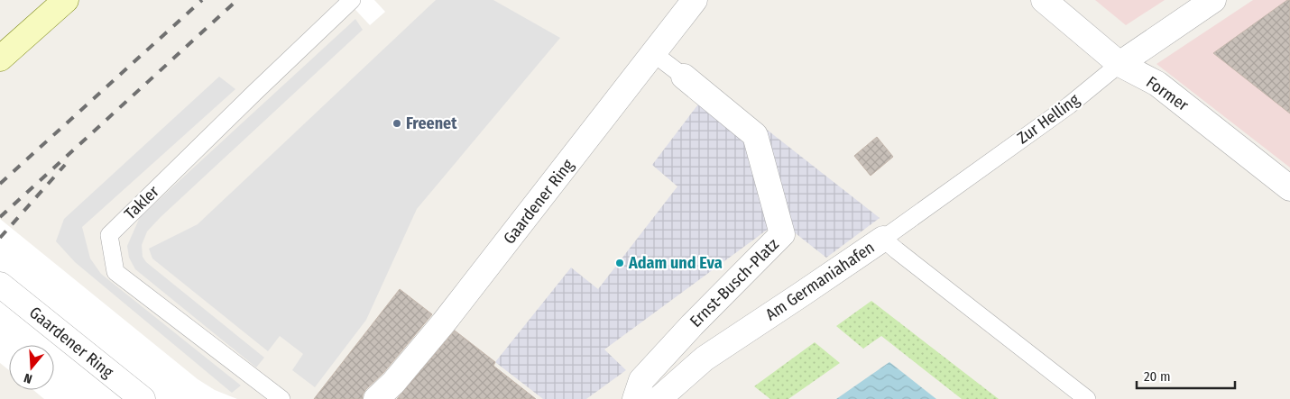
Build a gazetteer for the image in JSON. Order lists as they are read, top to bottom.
{
  "streets": {
    "street": [
      "Former",
      "Zur Helling",
      "Gaardener Ring",
      "Am Germaniahafen",
      "Ernst-Busch-Platz"
    ],
    "lane": ["Takler"]
  },
  "crossings": [
    ["Former", "Zur Helling"],
    ["Zur Helling", "Am Germaniahafen"]
  ],
  "places": ["Freenet", "Adam und Eva"],
  "scale_bar": "20 m",
  "north": "bottom"
}
